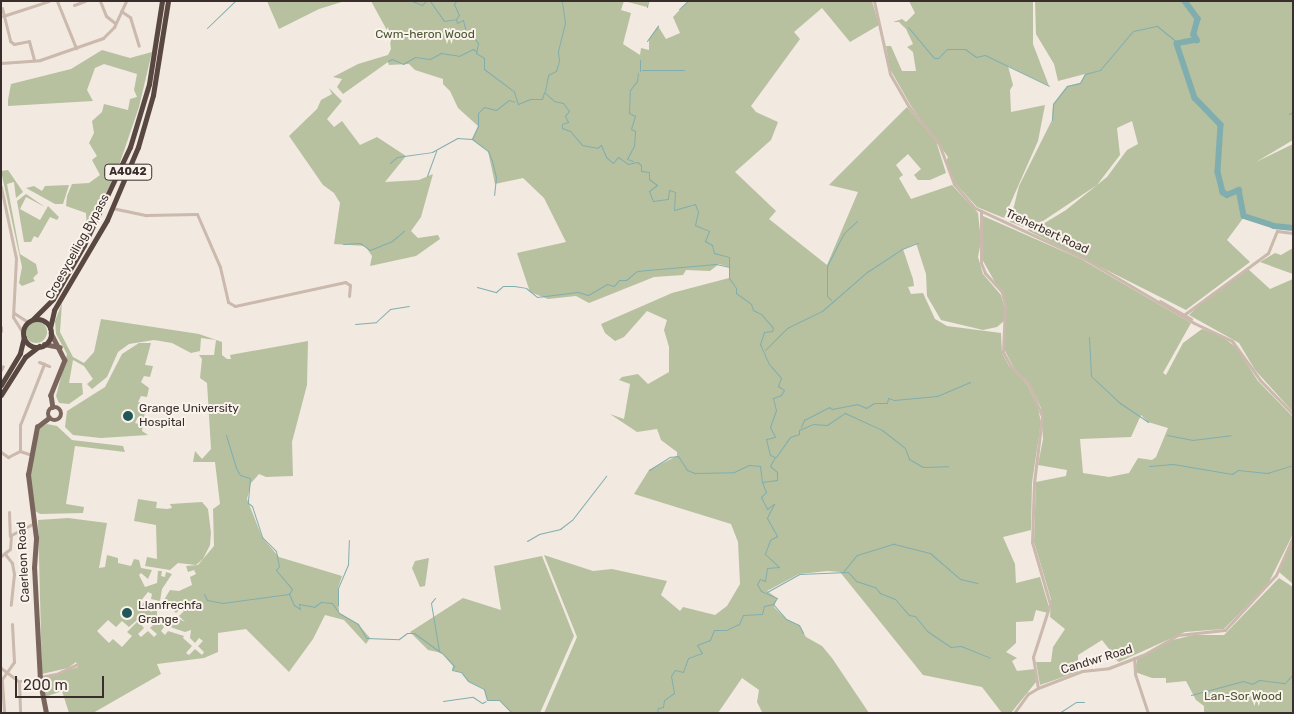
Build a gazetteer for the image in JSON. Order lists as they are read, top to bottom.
{
  "streets": {
    "highway": ["A4042", "Croesyceiliog Bypass"],
    "main road": ["Caerleon Road"],
    "street": ["Treherbert Road", "Candwr Road"]
  },
  "parks": ["Cwm-heron Wood", "Lan-Sor Wood"],
  "places": ["Grange University Hospital", "Llanfrechfa Grange"],
  "scale_bar": "200 m"
}
